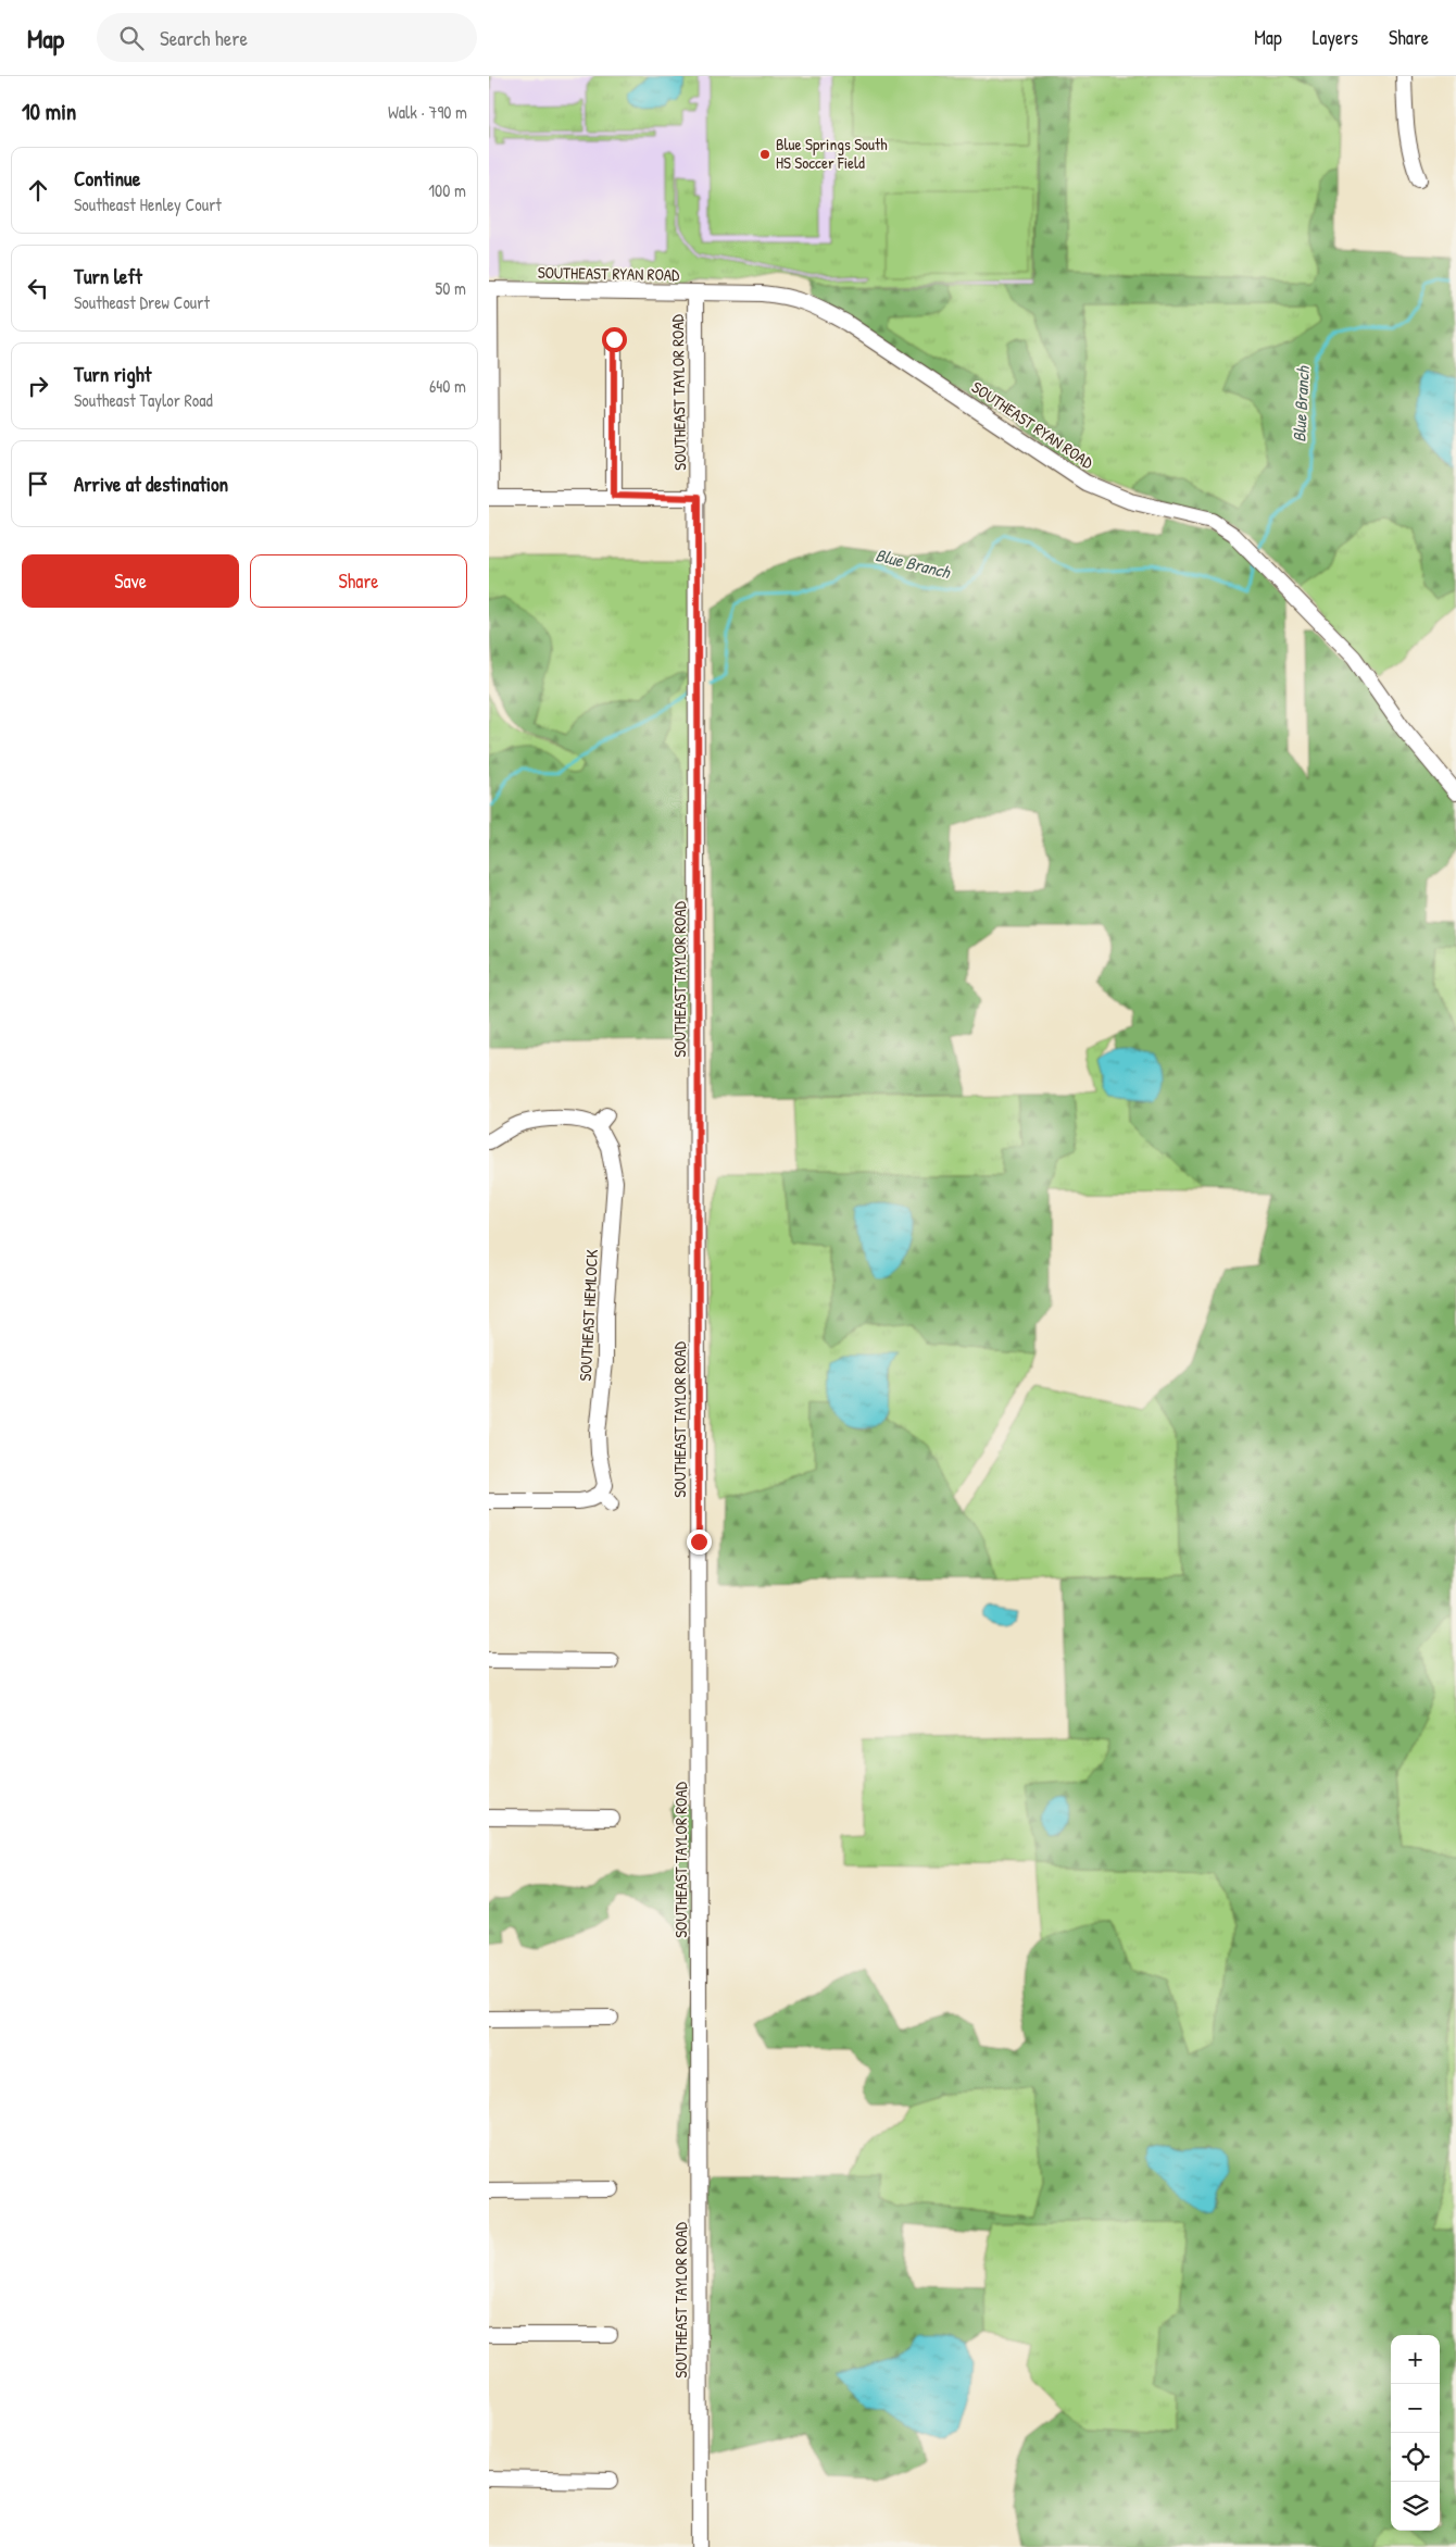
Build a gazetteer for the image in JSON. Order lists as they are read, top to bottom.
{
  "streets": {
    "street": ["SOUTHEAST RYAN ROAD", "SOUTHEAST TAYLOR ROAD", "SOUTHEAST HEMLOCK"]
  },
  "crossings": [
    ["SOUTHEAST RYAN ROAD", "SOUTHEAST TAYLOR ROAD"]
  ],
  "water": ["Blue Branch"],
  "places": ["Blue Springs South HS Soccer Field"],
  "page": {
    "header": "Map",
    "search": "Search here",
    "nav": ["Map", "Layers", "Share"],
    "heading": ["10 min", "Walk · 790 m"],
    "list": [
      ["Continue", "Southeast Henley Court", "100 m"],
      ["Turn left", "Southeast Drew Court", "50 m"],
      ["Turn right", "Southeast Taylor Road", "640 m"],
      "Arrive at destination"
    ],
    "buttons": ["Save", "Share"],
    "map_buttons": ["+", "−"]
  }
}
